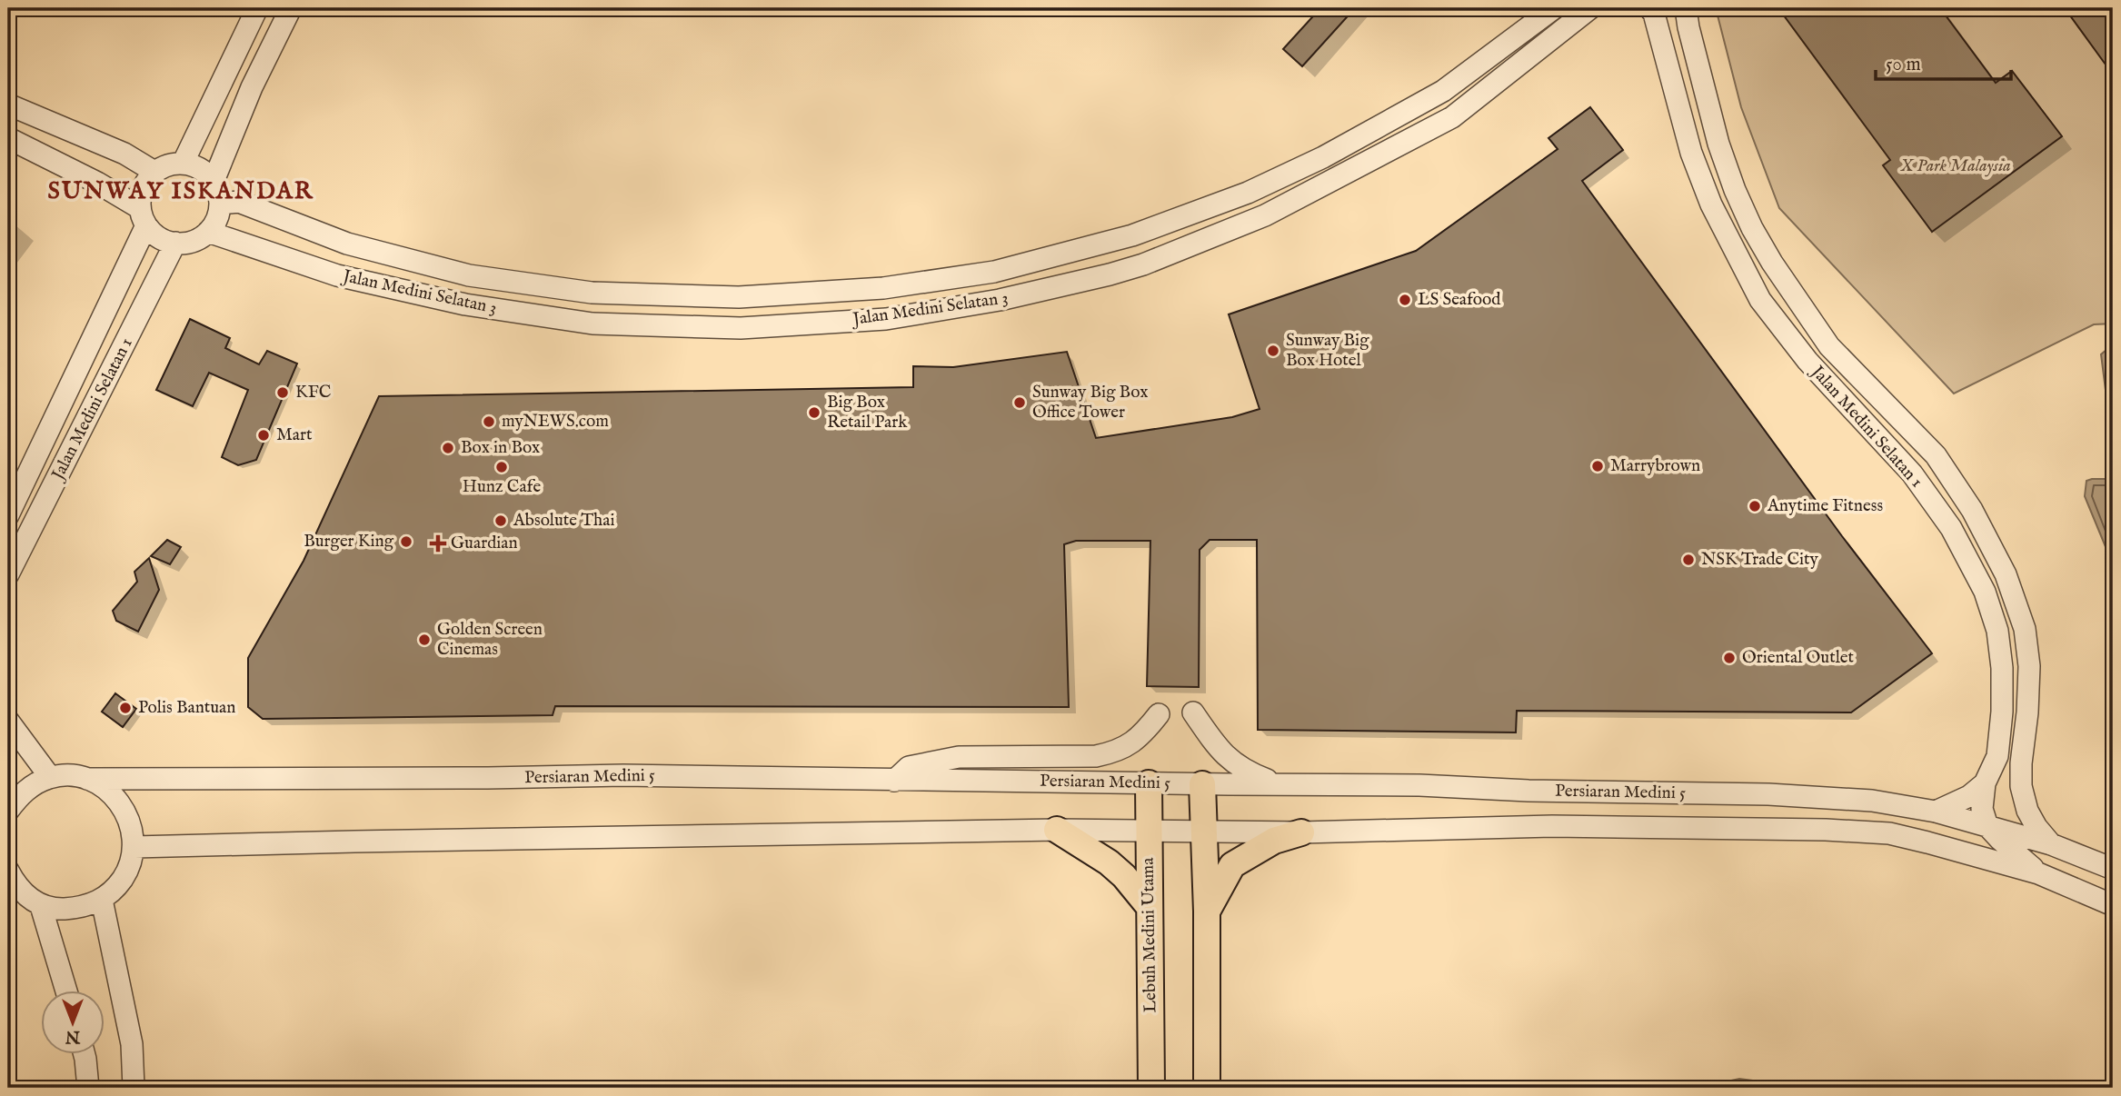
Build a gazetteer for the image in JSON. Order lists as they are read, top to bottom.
{
  "streets": {
    "main road": ["Lebuh Medini Utama"],
    "street": ["Jalan Medini Selatan 3", "Jalan Medini Selatan 1", "Persiaran Medini 5"]
  },
  "crossings": [
    ["Jalan Medini Selatan 3", "Jalan Medini Selatan 1"],
    ["Jalan Medini Selatan 1", "Persiaran Medini 5"],
    ["Persiaran Medini 5", "Lebuh Medini Utama"]
  ],
  "districts": ["SUNWAY ISKANDAR"],
  "parks": ["X Park Malaysia"],
  "places": {
    "other": [
      "LS Seafood",
      "Sunway Big Box Hotel",
      "KFC",
      "Sunway Big Box Office Tower",
      "Big Box Retail Park",
      "myNEWS.com",
      "Mart",
      "Box in Box",
      "Marrybrown",
      "Hunz Cafe",
      "Anytime Fitness",
      "Absolute Thai",
      "Burger King",
      "NSK Trade City",
      "Golden Screen Cinemas",
      "Oriental Outlet",
      "Polis Bantuan"
    ],
    "health": ["Guardian"]
  },
  "scale_bar": "50 m",
  "north": "bottom"
}
